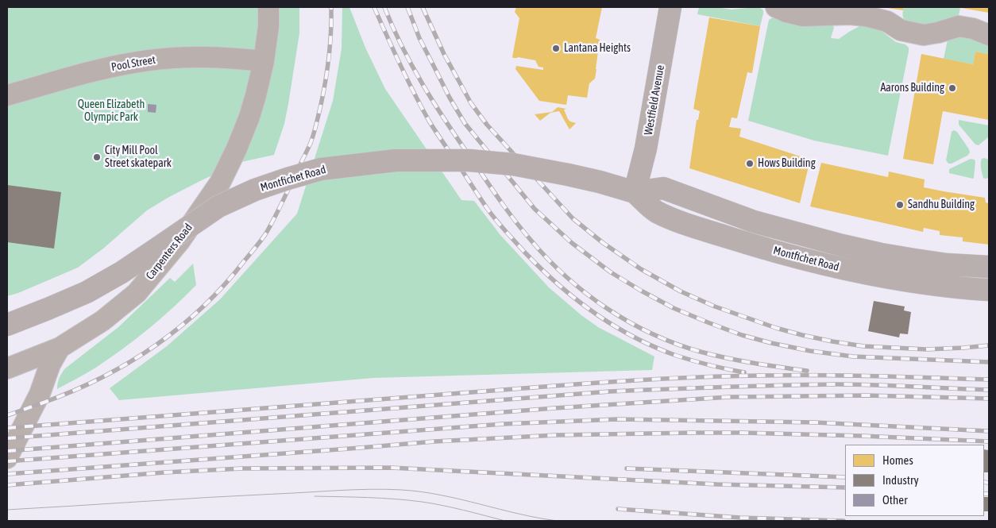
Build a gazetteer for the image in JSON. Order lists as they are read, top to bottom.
{
  "streets": {
    "street": [
      "Pool Street",
      "Westfield Avenue",
      "Montfichet Road",
      "Carpenters Road"
    ]
  },
  "crossings": [
    ["Pool Street", "Carpenters Road"],
    ["Westfield Avenue", "Montfichet Road"]
  ],
  "parks": ["Queen Elizabeth Olympic Park"],
  "places": [
    "Lantana Heights",
    "Aarons Building",
    "City Mill Pool Street skatepark",
    "Hows Building",
    "Sandhu Building"
  ],
  "legend": ["Homes", "Industry", "Other"]
}
